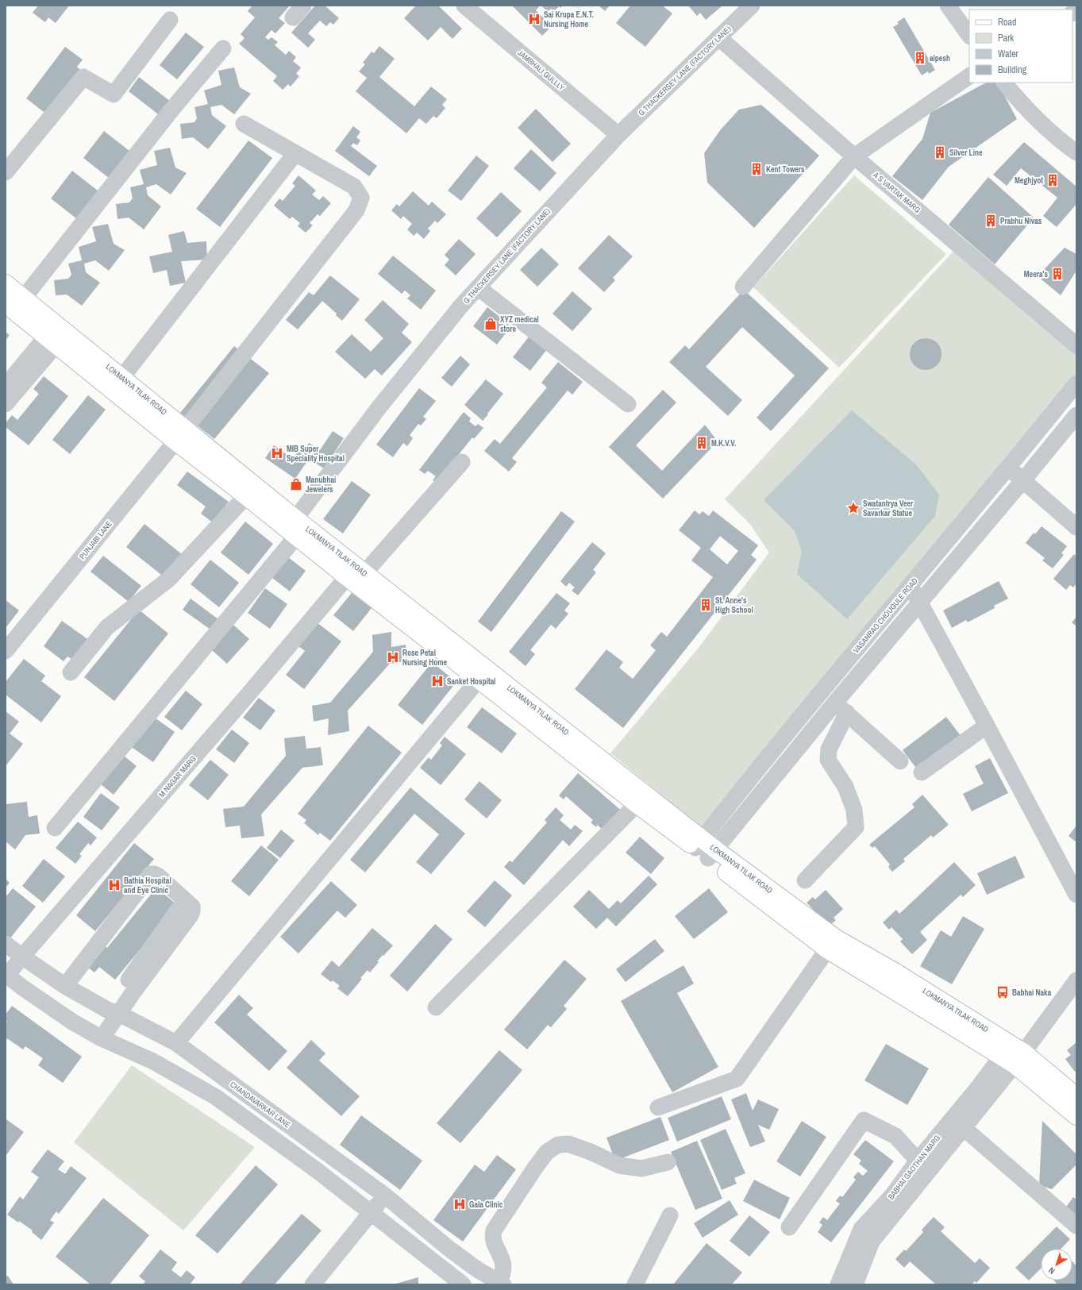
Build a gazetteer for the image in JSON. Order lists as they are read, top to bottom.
{
  "streets": {
    "main road": ["LOKMANYA TILAK ROAD"],
    "street": [
      "JAMBHALI GULLLY",
      "G THACKERSEY LANE (FACTORY LANE)",
      "A S VARTAK MARG",
      "PUNJABI LANE",
      "VASANRAO CHOUGULE ROAD",
      "M NAGAR MARG",
      "CHANDAVARKAR LANE",
      "BABHAI GAOTHAN MARG"
    ]
  },
  "crossings": [
    ["JAMBHALI GULLLY", "G THACKERSEY LANE (FACTORY LANE)"],
    ["G THACKERSEY LANE (FACTORY LANE)", "A S VARTAK MARG"],
    ["G THACKERSEY LANE (FACTORY LANE)", "LOKMANYA TILAK ROAD"],
    ["LOKMANYA TILAK ROAD", "PUNJABI LANE"],
    ["LOKMANYA TILAK ROAD", "VASANRAO CHOUGULE ROAD"],
    ["LOKMANYA TILAK ROAD", "M NAGAR MARG"],
    ["LOKMANYA TILAK ROAD", "BABHAI GAOTHAN MARG"],
    ["M NAGAR MARG", "CHANDAVARKAR LANE"]
  ],
  "places": {
    "hospital": [
      "Sai Krupa E.N.T. Nursing Home",
      "MIB Super Speciality Hospital",
      "Rose Petal Nursing Home",
      "Sanket Hospital",
      "Bathia Hospital and Eye Clinic",
      "Gala Clinic"
    ],
    "building": [
      "alpesh",
      "Silver Line",
      "Kent Towers",
      "Meghjyot",
      "Prabhu Nivas",
      "Meera's",
      "M.K.V.V.",
      "St. Anne's High School"
    ],
    "shop": ["XYZ medical store", "Manubhai Jewelers"],
    "place": ["Swatantrya Veer Savarkar Statue"],
    "bus stop": ["Babhai Naka"]
  },
  "legend": [
    "Road",
    "Park",
    "Water",
    "Building"
  ],
  "north": "bottom left"
}
